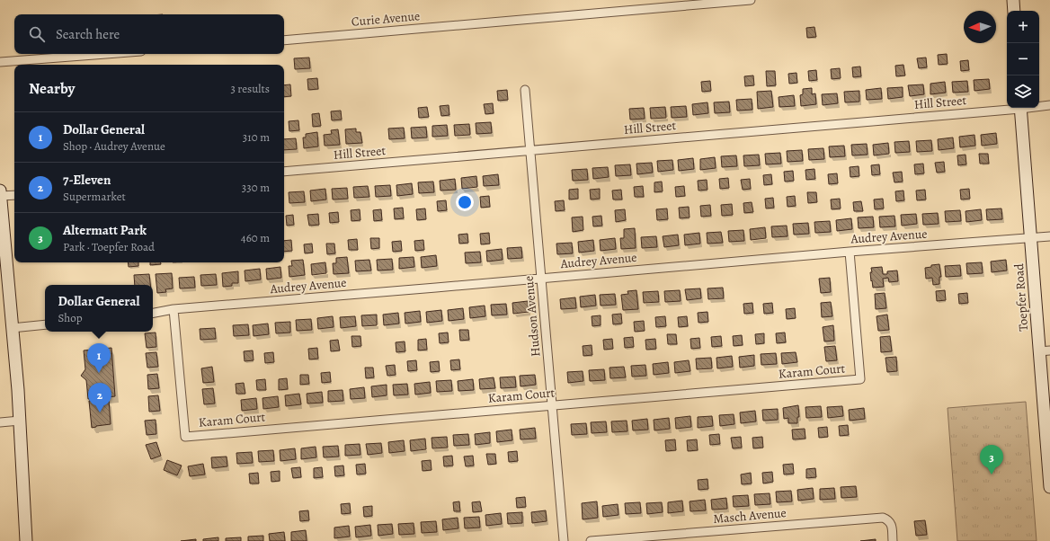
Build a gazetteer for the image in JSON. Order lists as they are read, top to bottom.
{
  "streets": {
    "street": [
      "Curie Avenue",
      "Hill Street",
      "Audrey Avenue",
      "Toepfer Road",
      "Hudson Avenue",
      "Karam Court",
      "Masch Avenue"
    ]
  },
  "crossings": [
    ["Hill Street", "Hudson Avenue"],
    ["Audrey Avenue", "Toepfer Road"],
    ["Audrey Avenue", "Hudson Avenue"],
    ["Audrey Avenue", "Karam Court"],
    ["Hudson Avenue", "Karam Court"]
  ],
  "north": "left",
  "page": {
    "map_buttons": ["+", "−"],
    "search": "Search here",
    "heading": ["Nearby", "3 results"],
    "list": [
      {
        "mark": "1",
        "name": "Dollar General",
        "note": "Shop · Audrey Avenue",
        "value": "310 m"
      },
      {
        "mark": "2",
        "name": "7-Eleven",
        "note": "Supermarket",
        "value": "330 m"
      },
      {
        "mark": "3",
        "name": "Altermatt Park",
        "note": "Park · Toepfer Road",
        "value": "460 m"
      }
    ],
    "popup": ["Dollar General", "Shop"],
    "pins": ["1", "2", "3"]
  }
}
